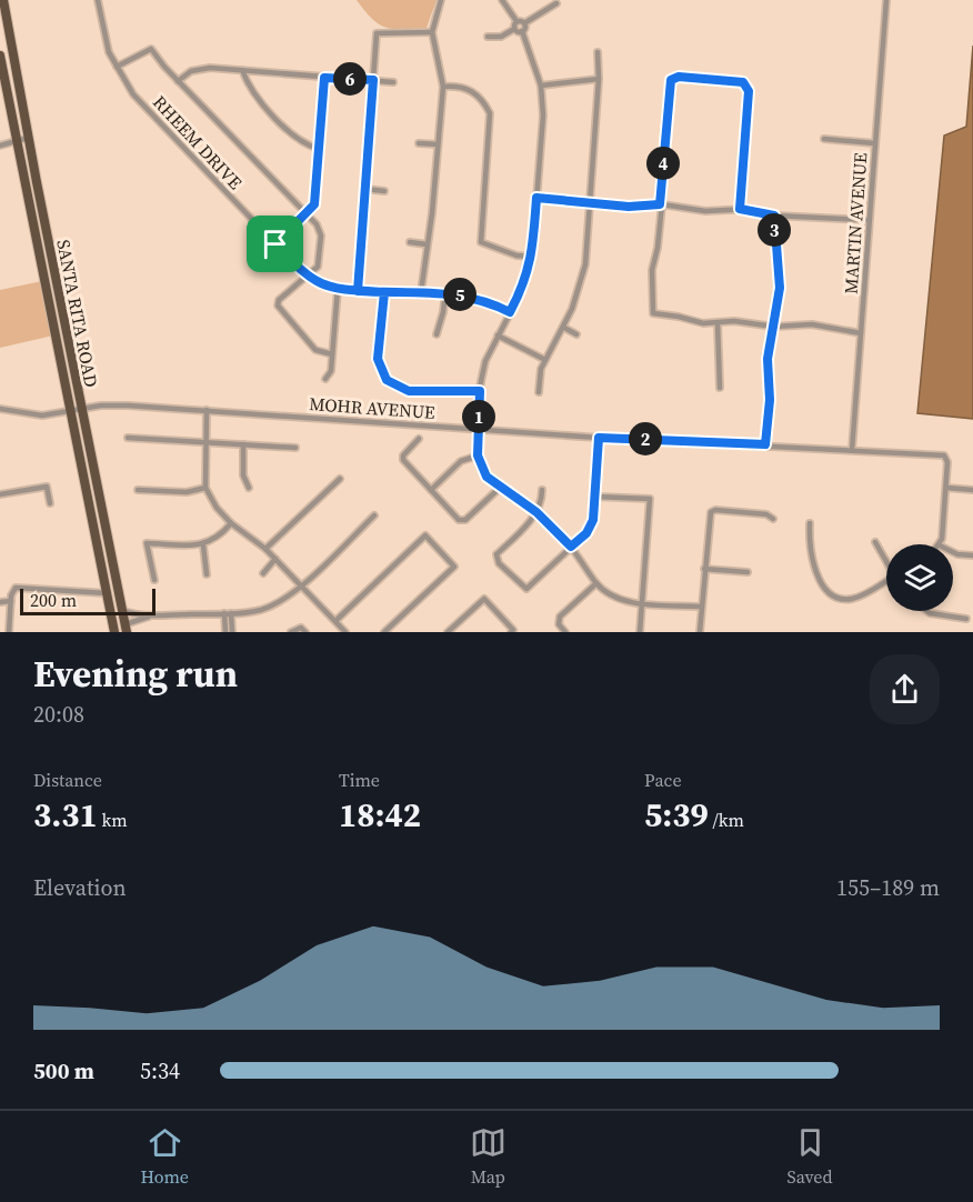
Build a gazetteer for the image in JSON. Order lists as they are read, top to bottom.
{
  "streets": {
    "main road": ["SANTA RITA ROAD"],
    "street": ["RHEEM DRIVE", "MARTIN AVENUE", "MOHR AVENUE"]
  },
  "crossings": [
    ["MARTIN AVENUE", "MOHR AVENUE"],
    ["SANTA RITA ROAD", "MOHR AVENUE"]
  ],
  "scale_bar": "200 m",
  "page": {
    "pins": [
      "6",
      "4",
      "3",
      "5",
      "1",
      "2"
    ],
    "scale": "200 m",
    "heading": ["Evening run", "20:08"],
    "stats": [
      ["Distance", "3.31 km"],
      ["Time", "18:42"],
      ["Pace", "5:39 /km"]
    ],
    "chart": ["Elevation", "155–189 m"],
    "list": [
      {
        "name": "500 m",
        "note": "5:34"
      }
    ],
    "tabs": ["Home", "Map", "Saved"]
  }
}
